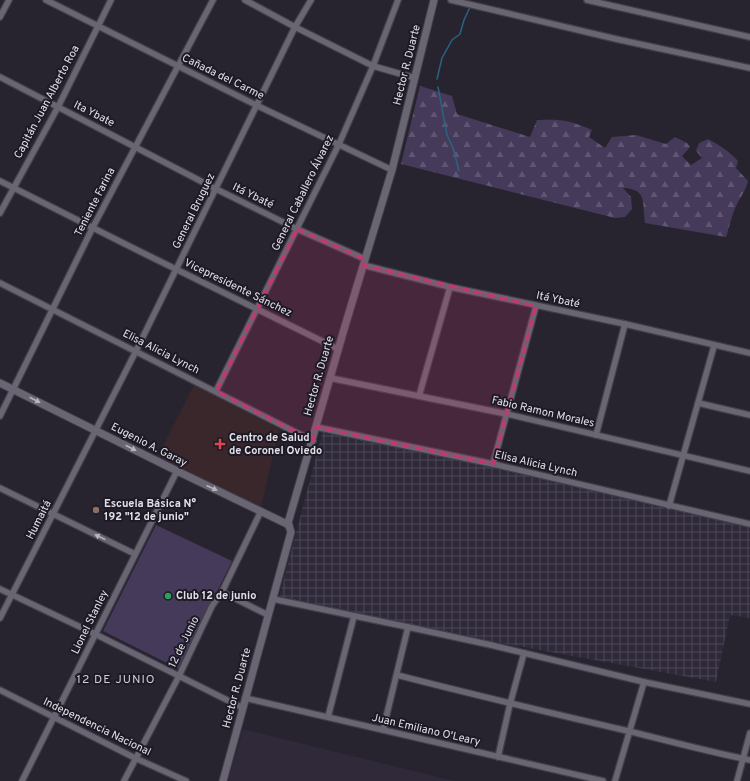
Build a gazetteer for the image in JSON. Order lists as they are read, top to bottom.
{
  "streets": {
    "street": [
      "Hector R. Duarte",
      "Cañada del Carme",
      "Capitán Juan Alberto Roa",
      "Ita Ybate",
      "General Caballero Álvarez",
      "Itá Ybaté",
      "Teniente Farina",
      "General Bruguez",
      "Vicepresidente Sánchez",
      "Elisa Alicia Lynch",
      "Fabio Ramon Morales",
      "Eugenio A. Garay",
      "Humaitá",
      "Lionel Stanley",
      "12 de Junio",
      "Independencia Nacional",
      "Juan Emiliano O'Leary"
    ]
  },
  "crossings": [
    ["Hector R. Duarte", "Cañada del Carme"],
    ["Hector R. Duarte", "Itá Ybaté"],
    ["Hector R. Duarte", "Vicepresidente Sánchez"],
    ["Hector R. Duarte", "Elisa Alicia Lynch"],
    ["Hector R. Duarte", "Fabio Ramon Morales"],
    ["Hector R. Duarte", "Eugenio A. Garay"],
    ["Hector R. Duarte", "Juan Emiliano O'Leary"],
    ["Cañada del Carme", "Capitán Juan Alberto Roa"],
    ["Cañada del Carme", "General Caballero Álvarez"],
    ["Cañada del Carme", "Teniente Farina"],
    ["Cañada del Carme", "General Bruguez"],
    ["Capitán Juan Alberto Roa", "Ita Ybate"],
    ["Capitán Juan Alberto Roa", "Vicepresidente Sánchez"],
    ["Ita Ybate", "Itá Ybaté"],
    ["Ita Ybate", "Teniente Farina"],
    ["General Caballero Álvarez", "Itá Ybaté"],
    ["General Caballero Álvarez", "Vicepresidente Sánchez"],
    ["General Caballero Álvarez", "Elisa Alicia Lynch"],
    ["Itá Ybaté", "Teniente Farina"],
    ["Itá Ybaté", "General Bruguez"],
    ["Teniente Farina", "Vicepresidente Sánchez"],
    ["Teniente Farina", "Elisa Alicia Lynch"],
    ["Teniente Farina", "Eugenio A. Garay"],
    ["General Bruguez", "Vicepresidente Sánchez"],
    ["General Bruguez", "Elisa Alicia Lynch"],
    ["General Bruguez", "Eugenio A. Garay"],
    ["General Bruguez", "Humaitá"],
    ["Eugenio A. Garay", "Humaitá"],
    ["Eugenio A. Garay", "Lionel Stanley"],
    ["Eugenio A. Garay", "12 de Junio"],
    ["Lionel Stanley", "Independencia Nacional"],
    ["12 de Junio", "Independencia Nacional"]
  ],
  "one_way": ["Eugenio A. Garay"],
  "districts": ["12 DE JUNIO"],
  "places": {
    "health": ["Centro de Salud de Coronel Oviedo"],
    "other": ["Escuela Básica N° 192 \"12 de junio\"", "Club 12 de junio"]
  }
}
